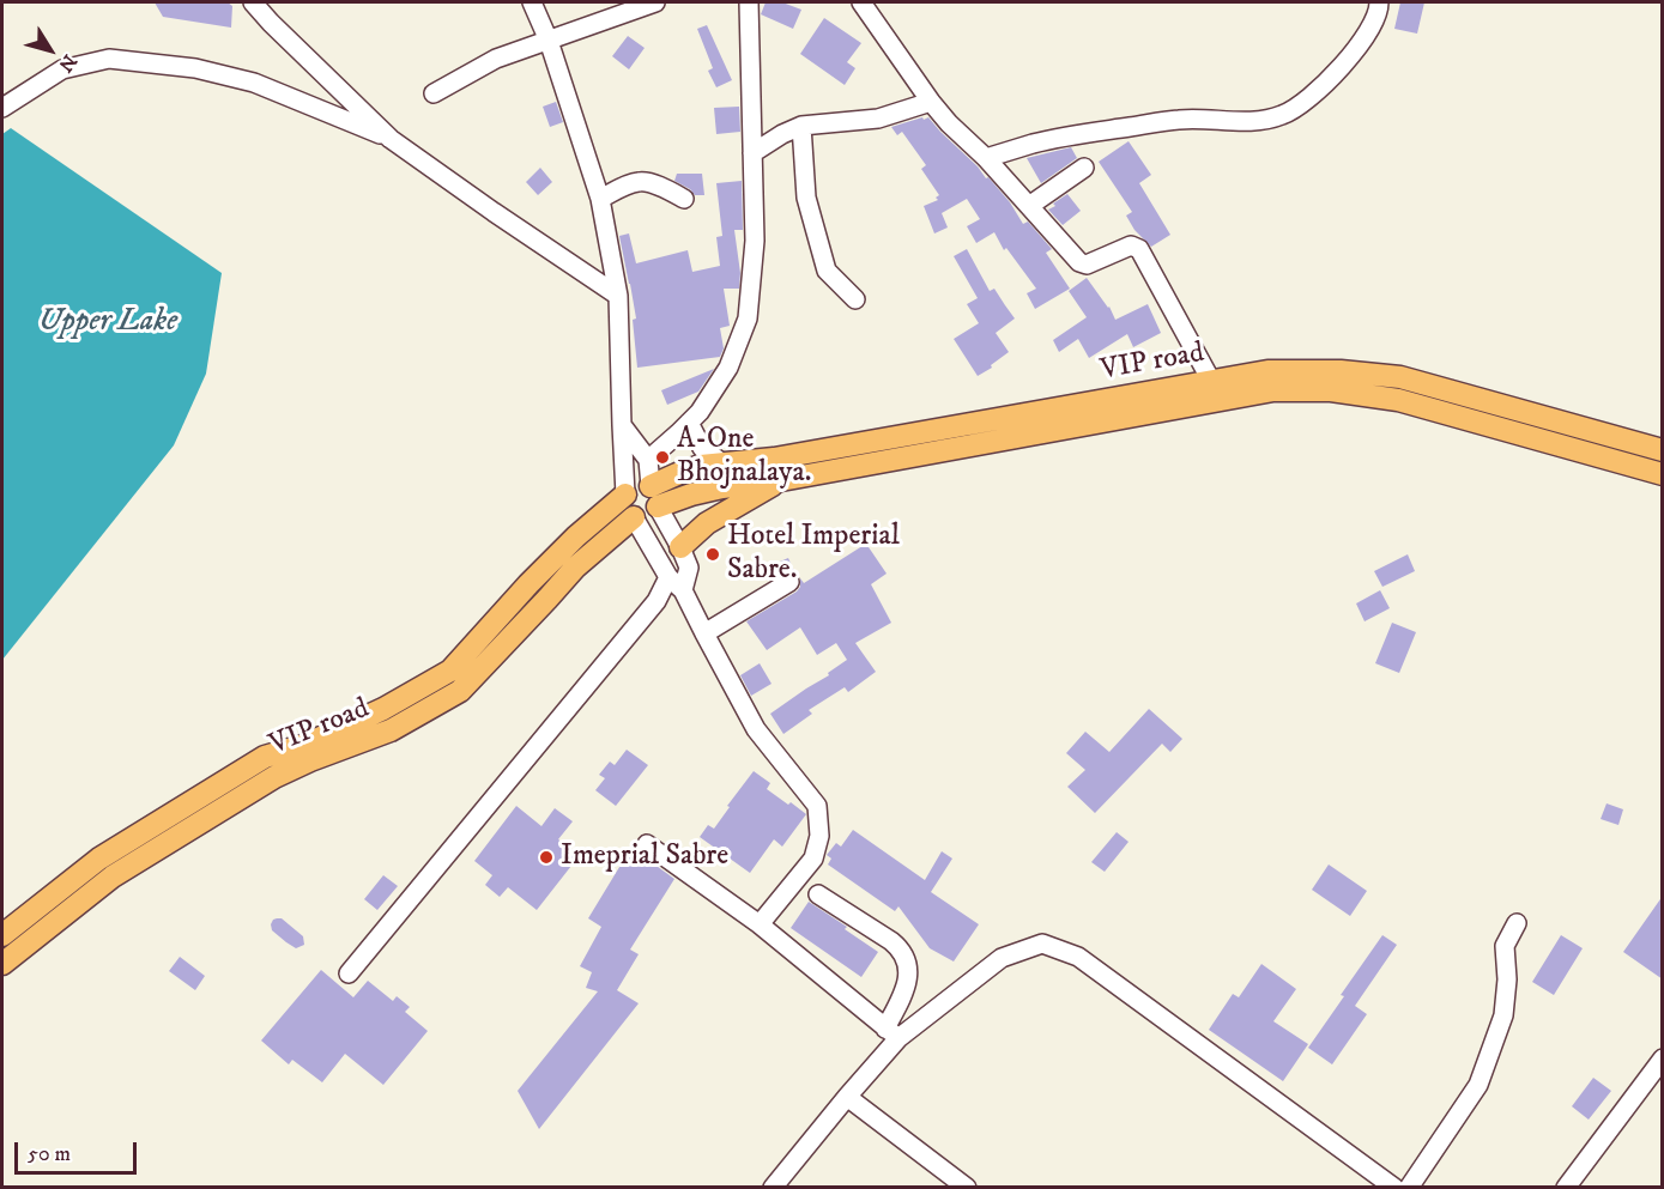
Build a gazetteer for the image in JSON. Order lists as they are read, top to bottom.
{
  "streets": {
    "main road": ["VIP road"]
  },
  "water": ["Upper Lake"],
  "places": ["A-One Bhojnalaya.", "Hotel Imperial Sabre.", "Imeprial Sabre"],
  "scale_bar": "50 m",
  "north": "bottom right"
}
